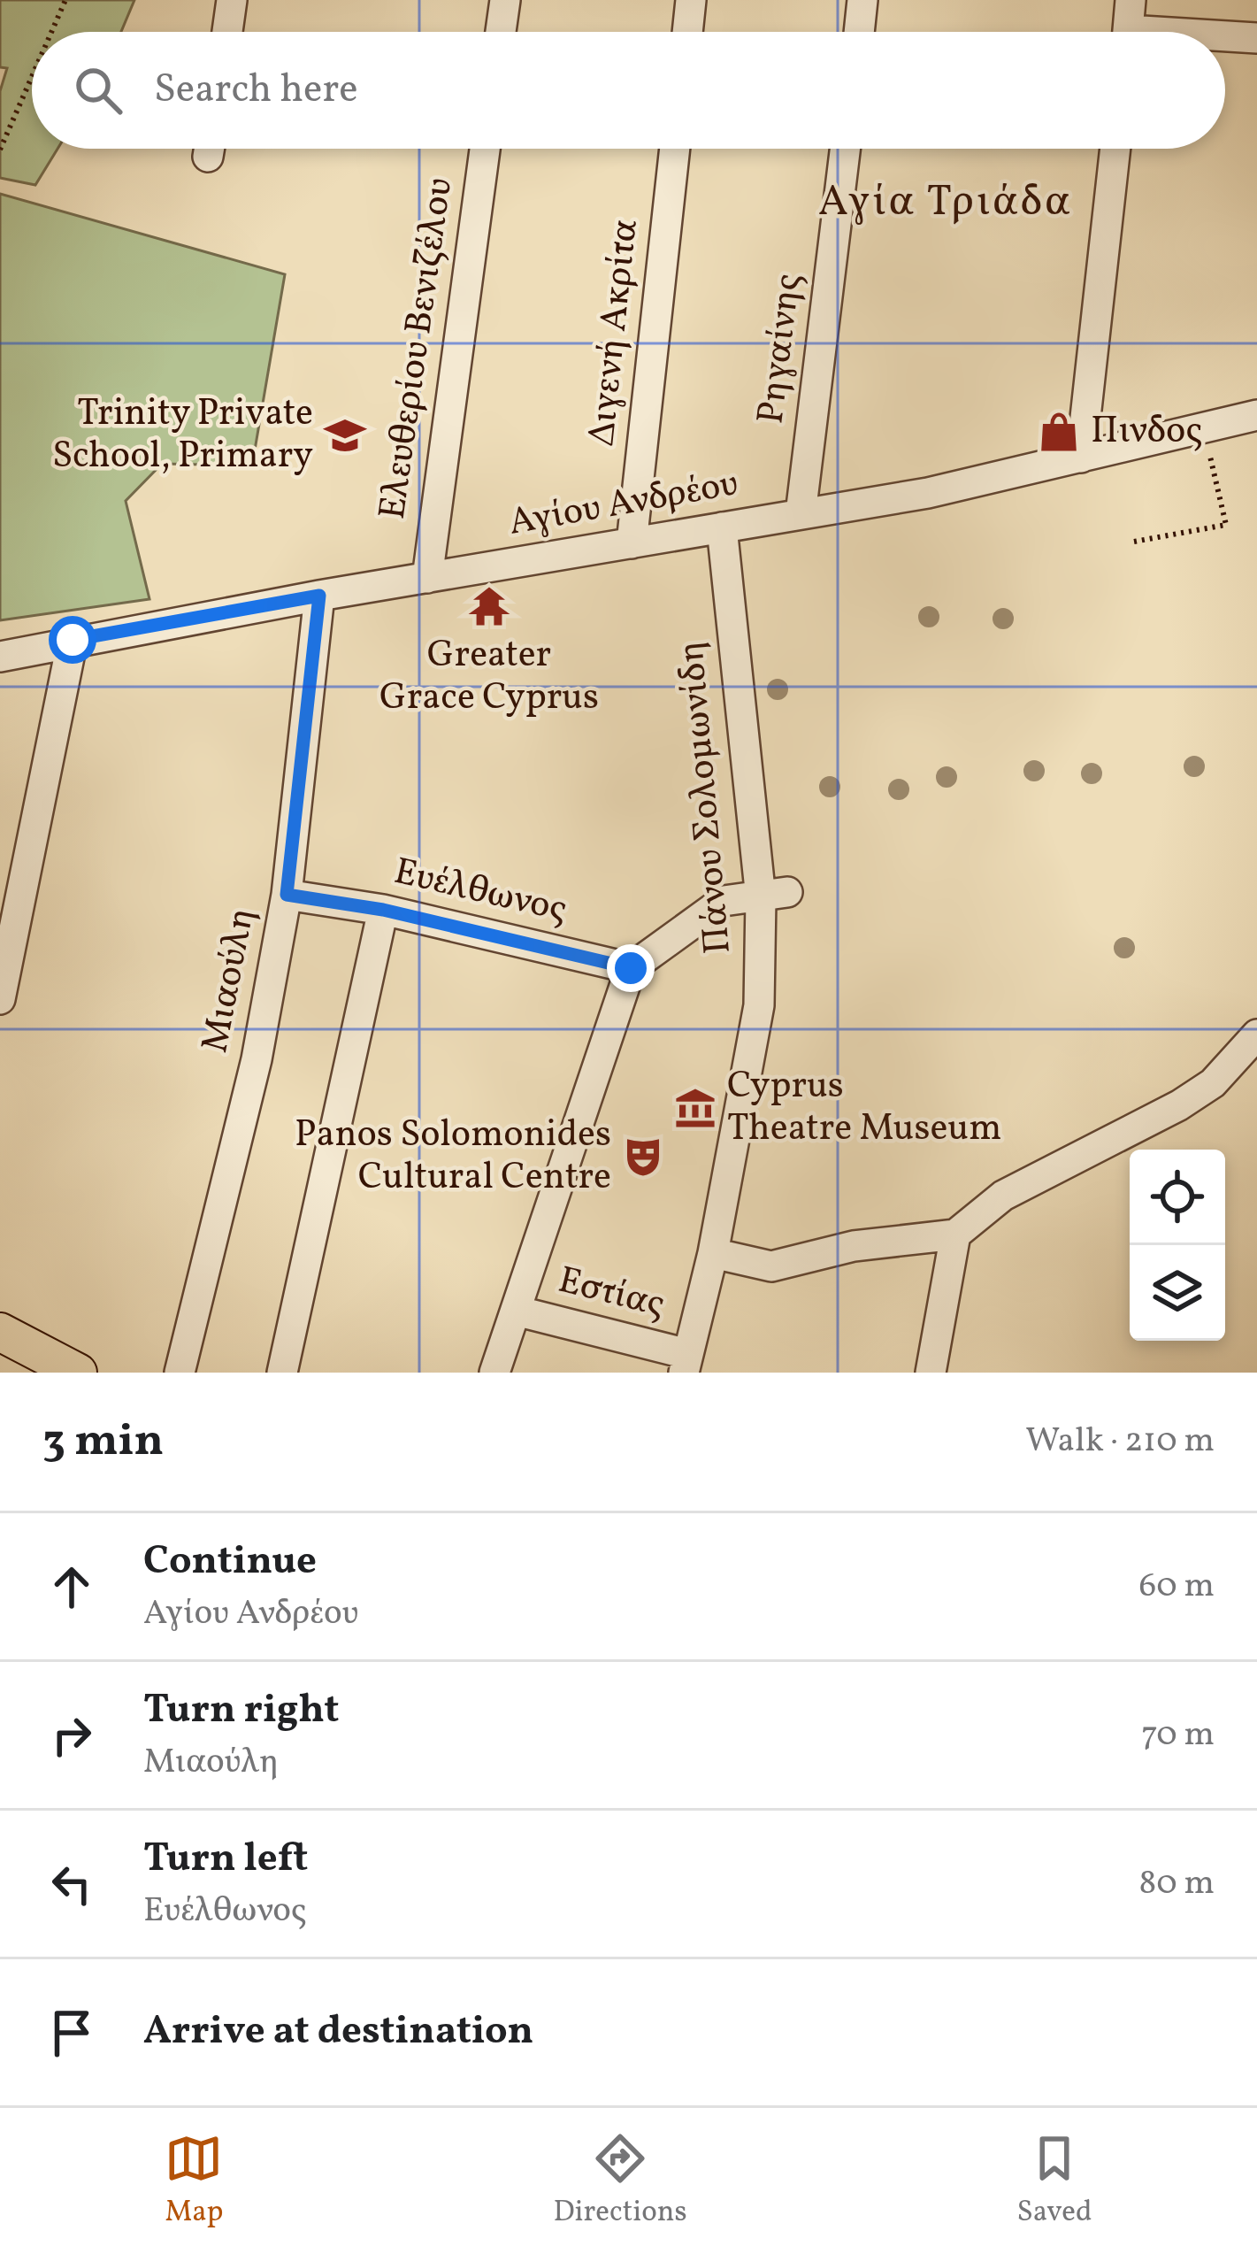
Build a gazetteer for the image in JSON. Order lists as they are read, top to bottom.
{
  "streets": {
    "street": [
      "Διγενή Ακρίτα",
      "Ελευθερίου Βενιζέλου",
      "Ρηγαίνης",
      "Αγίου Ανδρέου",
      "Πάνου Σολομωνίδη",
      "Ευέλθωνος",
      "Μιαούλη",
      "Εστίας"
    ]
  },
  "crossings": [
    ["Διγενή Ακρίτα", "Αγίου Ανδρέου"],
    ["Ελευθερίου Βενιζέλου", "Αγίου Ανδρέου"],
    ["Ρηγαίνης", "Αγίου Ανδρέου"],
    ["Αγίου Ανδρέου", "Πάνου Σολομωνίδη"],
    ["Αγίου Ανδρέου", "Μιαούλη"],
    ["Πάνου Σολομωνίδη", "Εστίας"],
    ["Ευέλθωνος", "Μιαούλη"]
  ],
  "districts": ["Αγία Τριάδα"],
  "places": {
    "shop": ["Πινδος"],
    "school or university": ["Trinity Private School, Primary"],
    "temple": ["Greater Grace Cyprus"],
    "museum": ["Cyprus Theatre Museum"],
    "theatre": ["Panos Solomonides Cultural Centre"]
  },
  "page": {
    "search": "Search here",
    "heading": ["3 min", "Walk · 210 m"],
    "list": [
      ["Continue", "Αγίου Ανδρέου", "60 m"],
      ["Turn right", "Μιαούλη", "70 m"],
      ["Turn left", "Ευέλθωνος", "80 m"],
      "Arrive at destination"
    ],
    "nav": ["Map", "Directions", "Saved"]
  }
}
